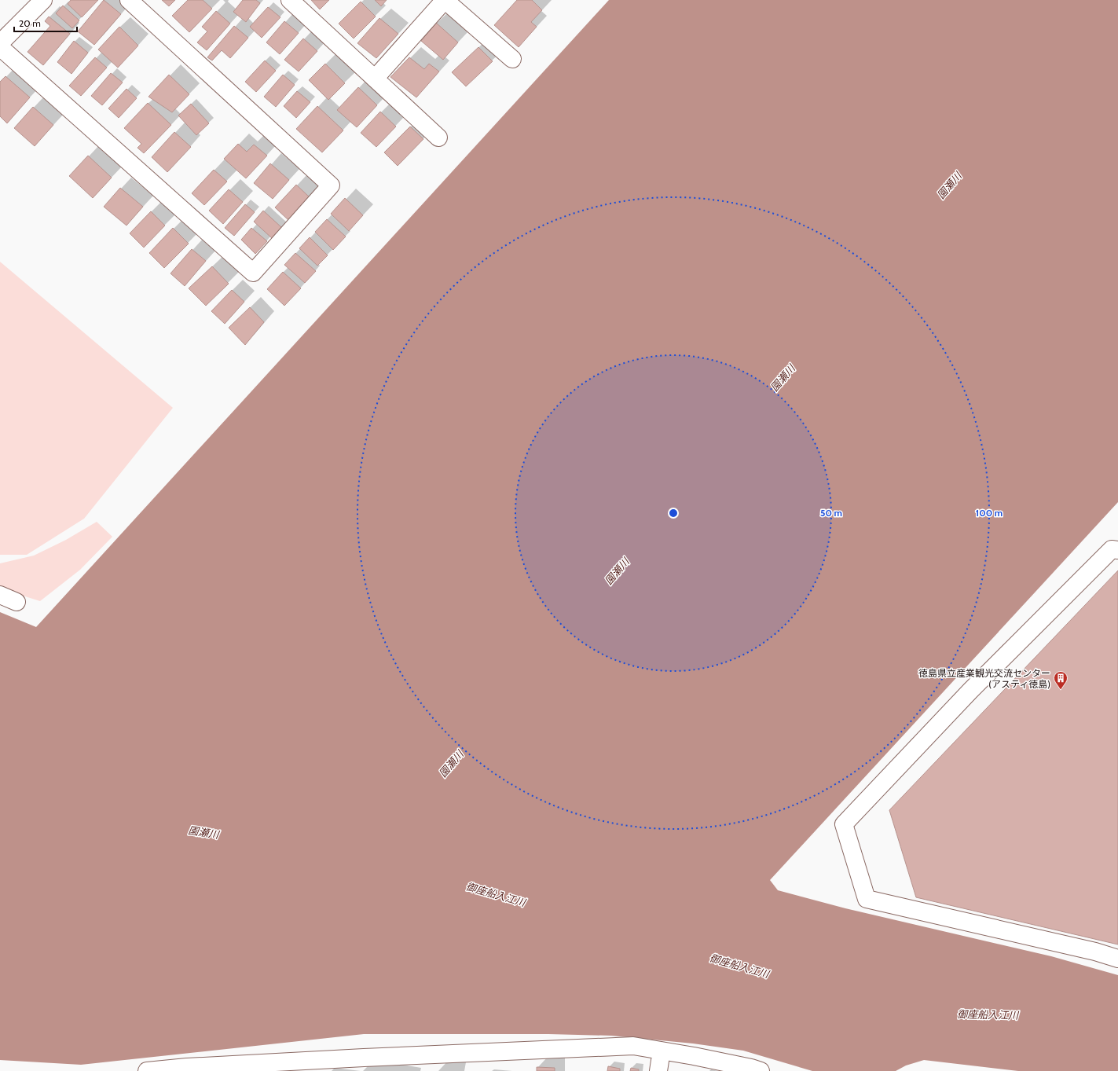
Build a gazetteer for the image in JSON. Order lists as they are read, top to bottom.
{
  "water": ["園瀬川", "御座船入江川"],
  "places": {
    "building": ["徳島県立産業観光交流センター (アスティ徳島)"]
  },
  "scale_bar": "20 m",
  "rings": ["50 m", "100 m"]
}
